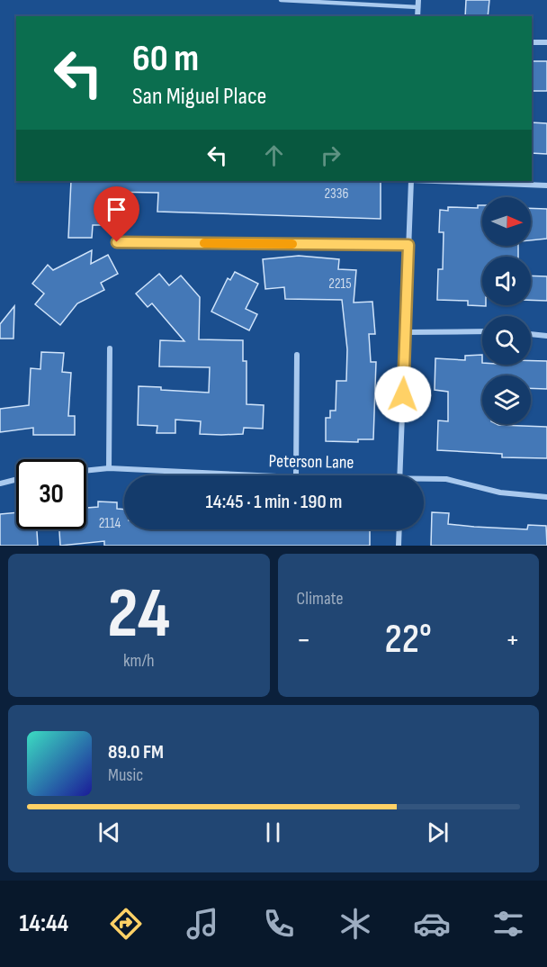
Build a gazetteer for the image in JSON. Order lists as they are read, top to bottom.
{
  "streets": {
    "street": ["Peterson Lane"]
  },
  "house_numbers": ["2336", "2215", "2114"],
  "north": "right",
  "page": {
    "turn": ["60 m", "San Miguel Place"],
    "limit": "30",
    "trip": "14:45 · 1 min · 190 m",
    "tile": [
      ["24", "km/h"],
      "Climate"
    ],
    "heat": ["−", "22°", "+"],
    "song": ["89.0 FM", "Music"],
    "tabs": "14:44"
  }
}
